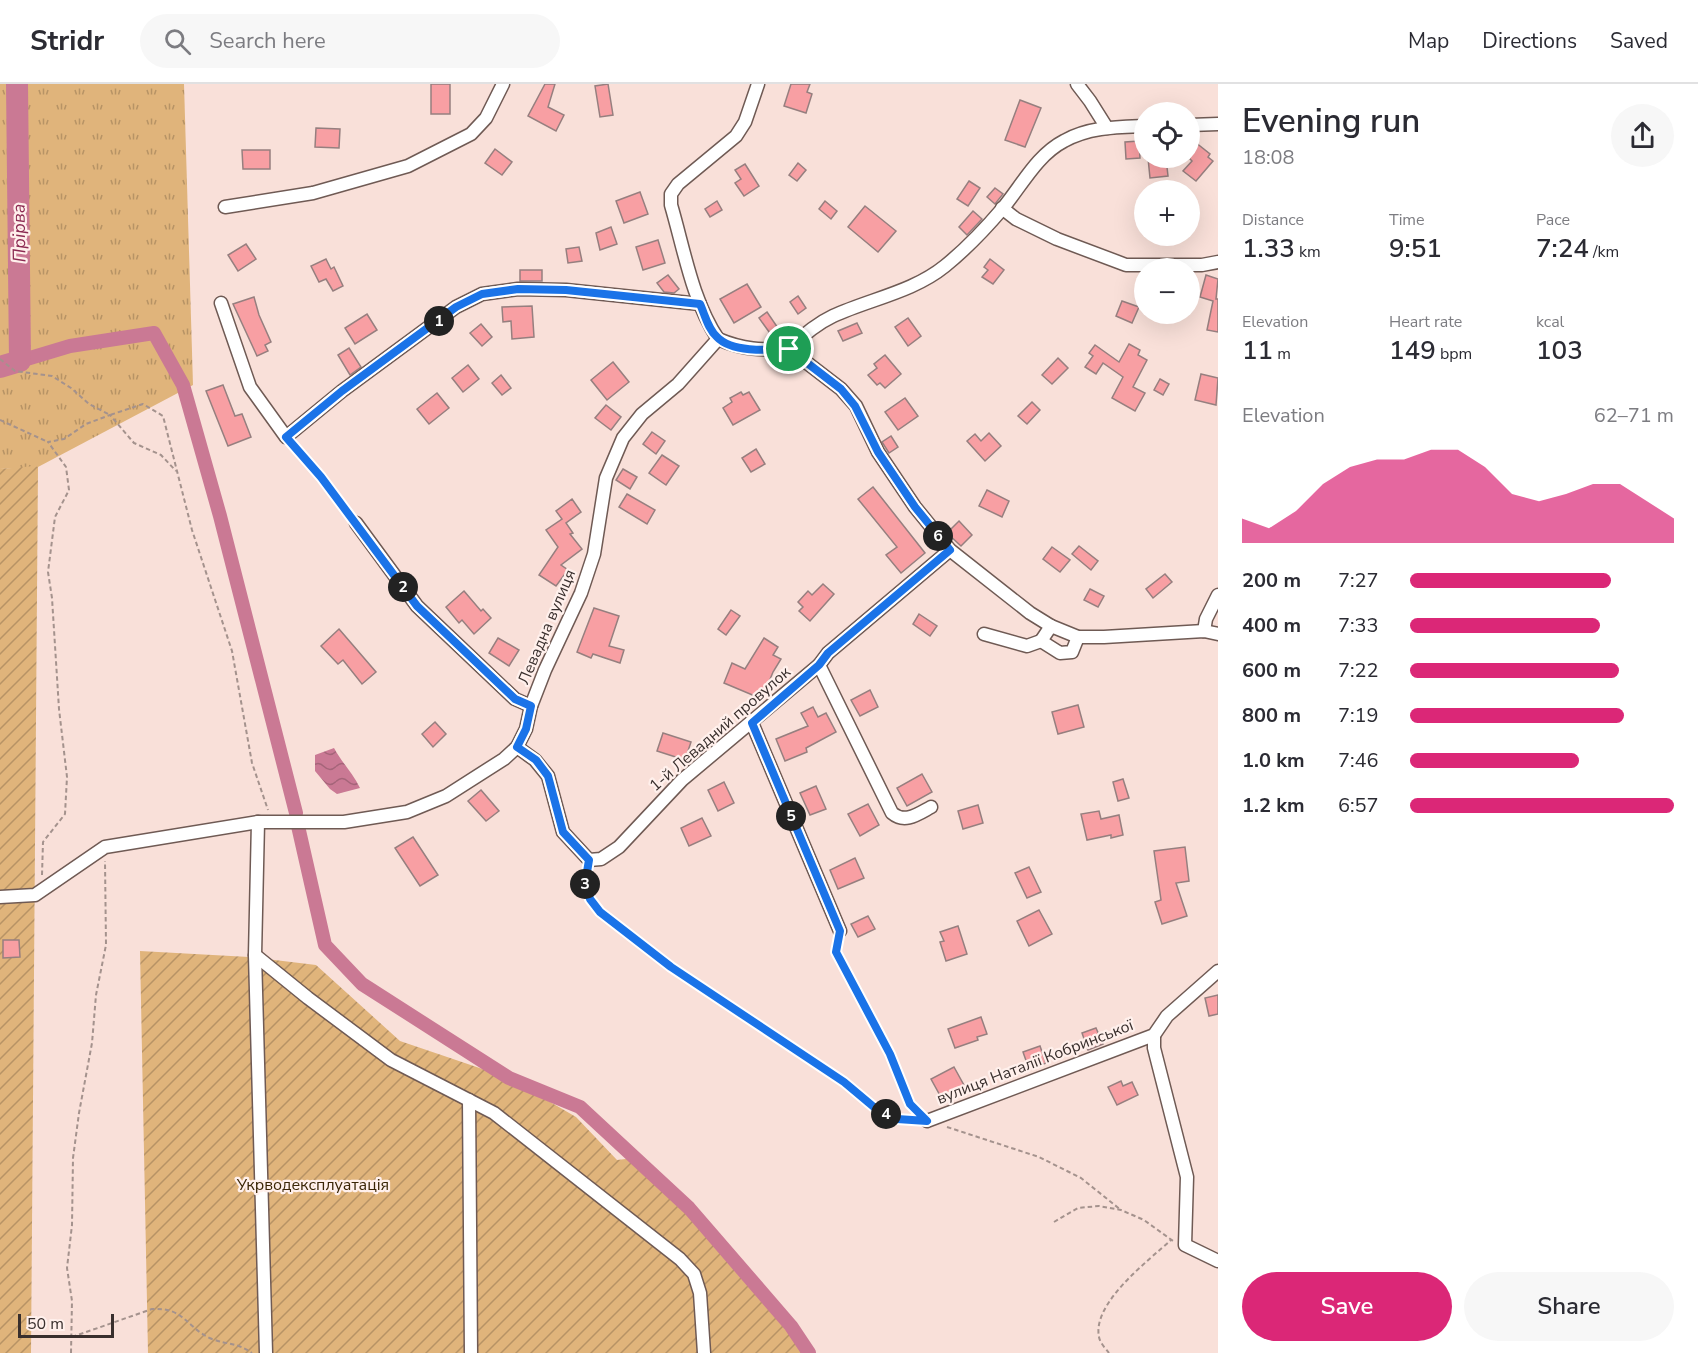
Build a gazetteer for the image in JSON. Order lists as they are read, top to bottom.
{
  "streets": {
    "street": ["Левадна вулиця", "1-й Левадний провулок", "вулиця Наталії Кобринської"]
  },
  "water": ["Прірва"],
  "parks": ["Укрводексплуатація"],
  "scale_bar": "50 m",
  "page": {
    "header": "Stridr",
    "search": "Search here",
    "nav": ["Map", "Directions", "Saved"],
    "heading": ["Evening run", "18:08"],
    "map_buttons": ["+", "−"],
    "stats": [
      ["Distance", "1.33 km"],
      ["Time", "9:51"],
      ["Pace", "7:24 /km"],
      ["Elevation", "11 m"],
      ["Heart rate", "149 bpm"],
      ["kcal", "103"]
    ],
    "pins": [
      "1",
      "6",
      "2",
      "5",
      "3",
      "4"
    ],
    "chart": ["Elevation", "62–71 m"],
    "list": [
      {
        "name": "200 m",
        "note": "7:27"
      },
      {
        "name": "400 m",
        "note": "7:33"
      },
      {
        "name": "600 m",
        "note": "7:22"
      },
      {
        "name": "800 m",
        "note": "7:19"
      },
      {
        "name": "1.0 km",
        "note": "7:46"
      },
      {
        "name": "1.2 km",
        "note": "6:57"
      }
    ],
    "buttons": ["Save", "Share"],
    "scale": "50 m"
  }
}
